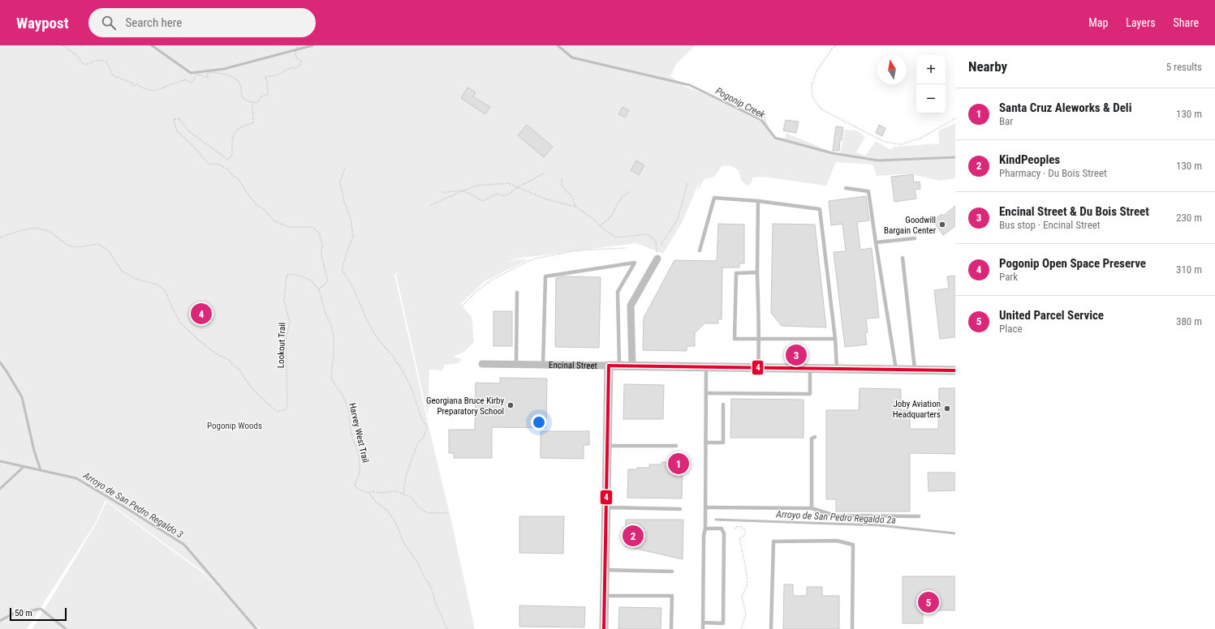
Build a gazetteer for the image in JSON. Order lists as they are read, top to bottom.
{
  "streets": {
    "street": ["Encinal Street"],
    "path": ["Lookout Trail", "Harvey West Trail"]
  },
  "crossings": [
    ["Lookout Trail", "Harvey West Trail"]
  ],
  "water": ["Pogonip Creek", "Arroyo de San Pedro Regaldo 3", "Arroyo de San Pedro Regaldo 2a"],
  "parks": ["Pogonip Woods"],
  "places": ["Goodwill Bargain Center", "Georgiana Bruce Kirby Preparatory School", "Joby Aviation Headquarters"],
  "lines": ["transit line 4"],
  "scale_bar": "50 m",
  "north": "top",
  "page": {
    "header": "Waypost",
    "search": "Search here",
    "nav": ["Map", "Layers", "Share"],
    "heading": ["Nearby", "5 results"],
    "map_buttons": ["+", "−"],
    "list": [
      {
        "mark": "1",
        "name": "Santa Cruz Aleworks & Deli",
        "note": "Bar",
        "value": "130 m"
      },
      {
        "mark": "2",
        "name": "KindPeoples",
        "note": "Pharmacy · Du Bois Street",
        "value": "130 m"
      },
      {
        "mark": "3",
        "name": "Encinal Street & Du Bois Street",
        "note": "Bus stop · Encinal Street",
        "value": "230 m"
      },
      {
        "mark": "4",
        "name": "Pogonip Open Space Preserve",
        "note": "Park",
        "value": "310 m"
      },
      {
        "mark": "5",
        "name": "United Parcel Service",
        "note": "Place",
        "value": "380 m"
      }
    ],
    "pins": [
      "4",
      "3",
      "1",
      "2",
      "5"
    ],
    "scale": "50 m"
  }
}
